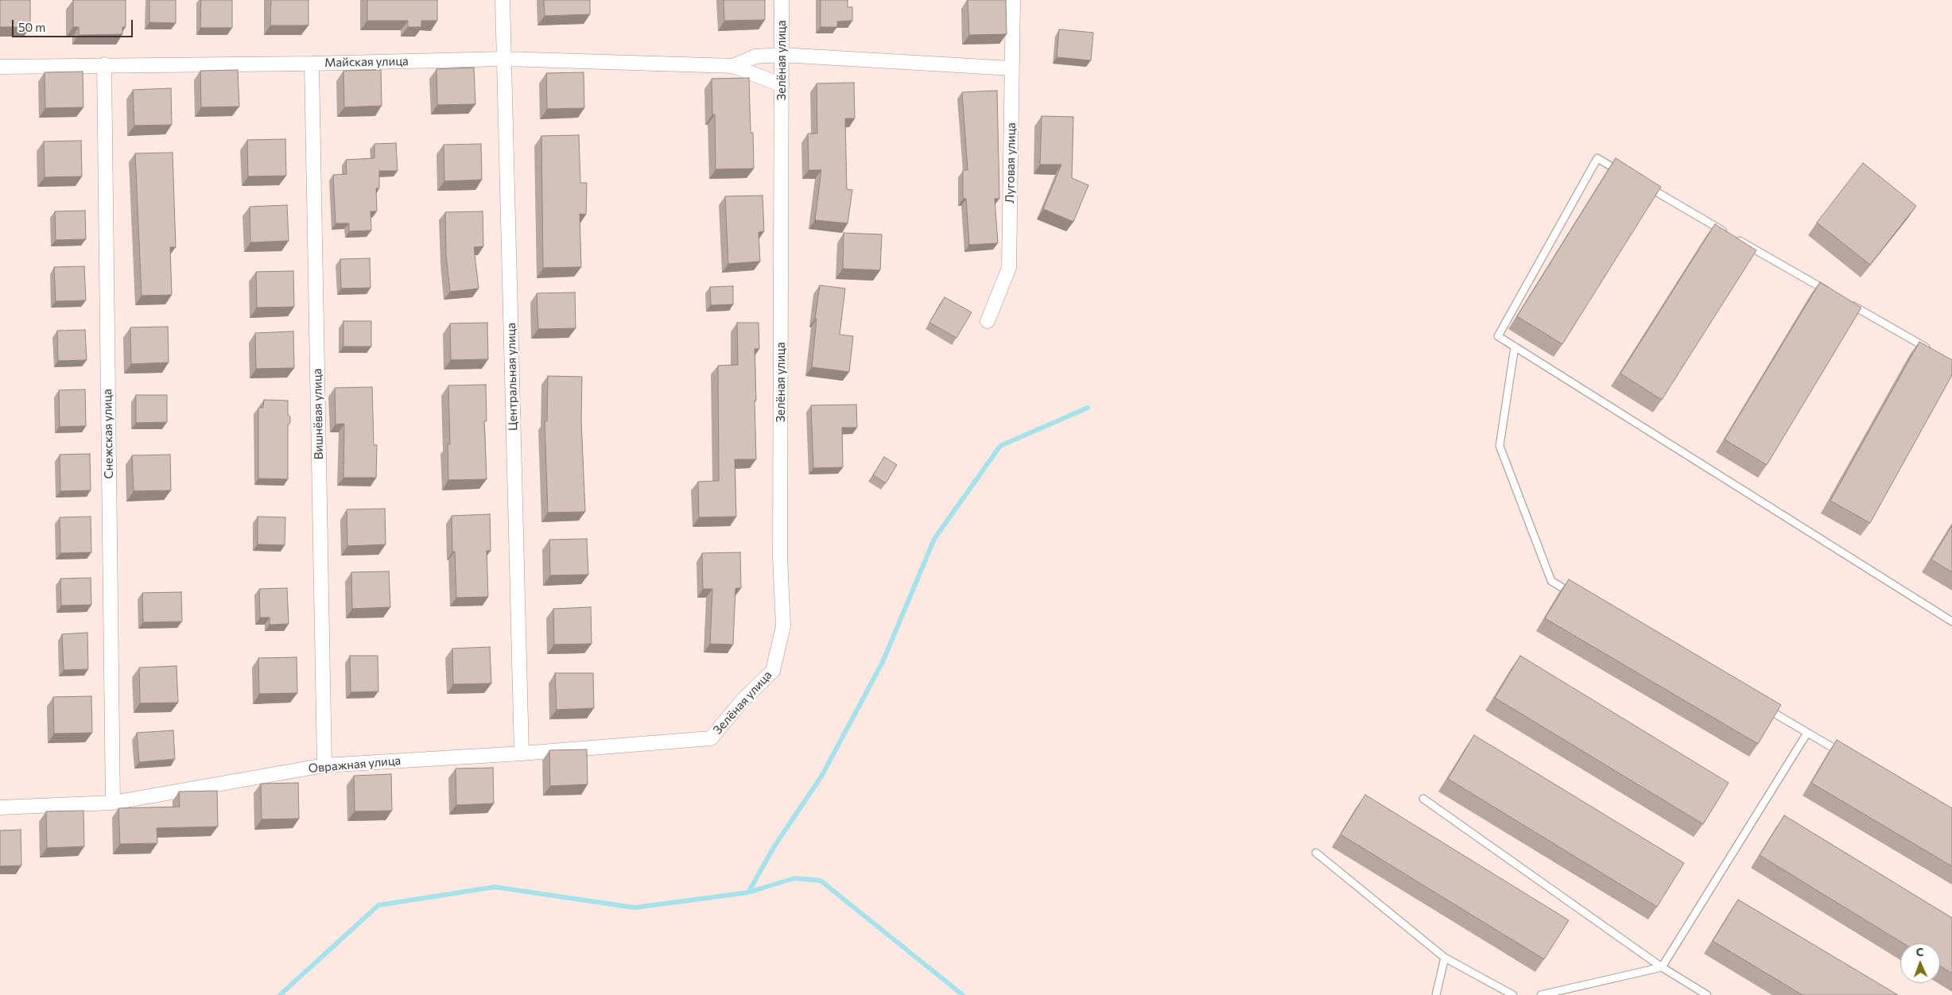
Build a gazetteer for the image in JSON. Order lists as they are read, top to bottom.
{
  "streets": {
    "street": [
      "Зелёная улица",
      "Майская улица",
      "Луговая улица",
      "Центральная улица",
      "Вишнёвая улица",
      "Снежская улица",
      "Овражная улица"
    ]
  },
  "crossings": [
    ["Зелёная улица", "Овражная улица"],
    ["Майская улица", "Центральная улица"],
    ["Майская улица", "Вишнёвая улица"],
    ["Майская улица", "Снежская улица"],
    ["Центральная улица", "Овражная улица"],
    ["Вишнёвая улица", "Овражная улица"],
    ["Снежская улица", "Овражная улица"]
  ],
  "scale_bar": "50 m",
  "north": "top"
}
